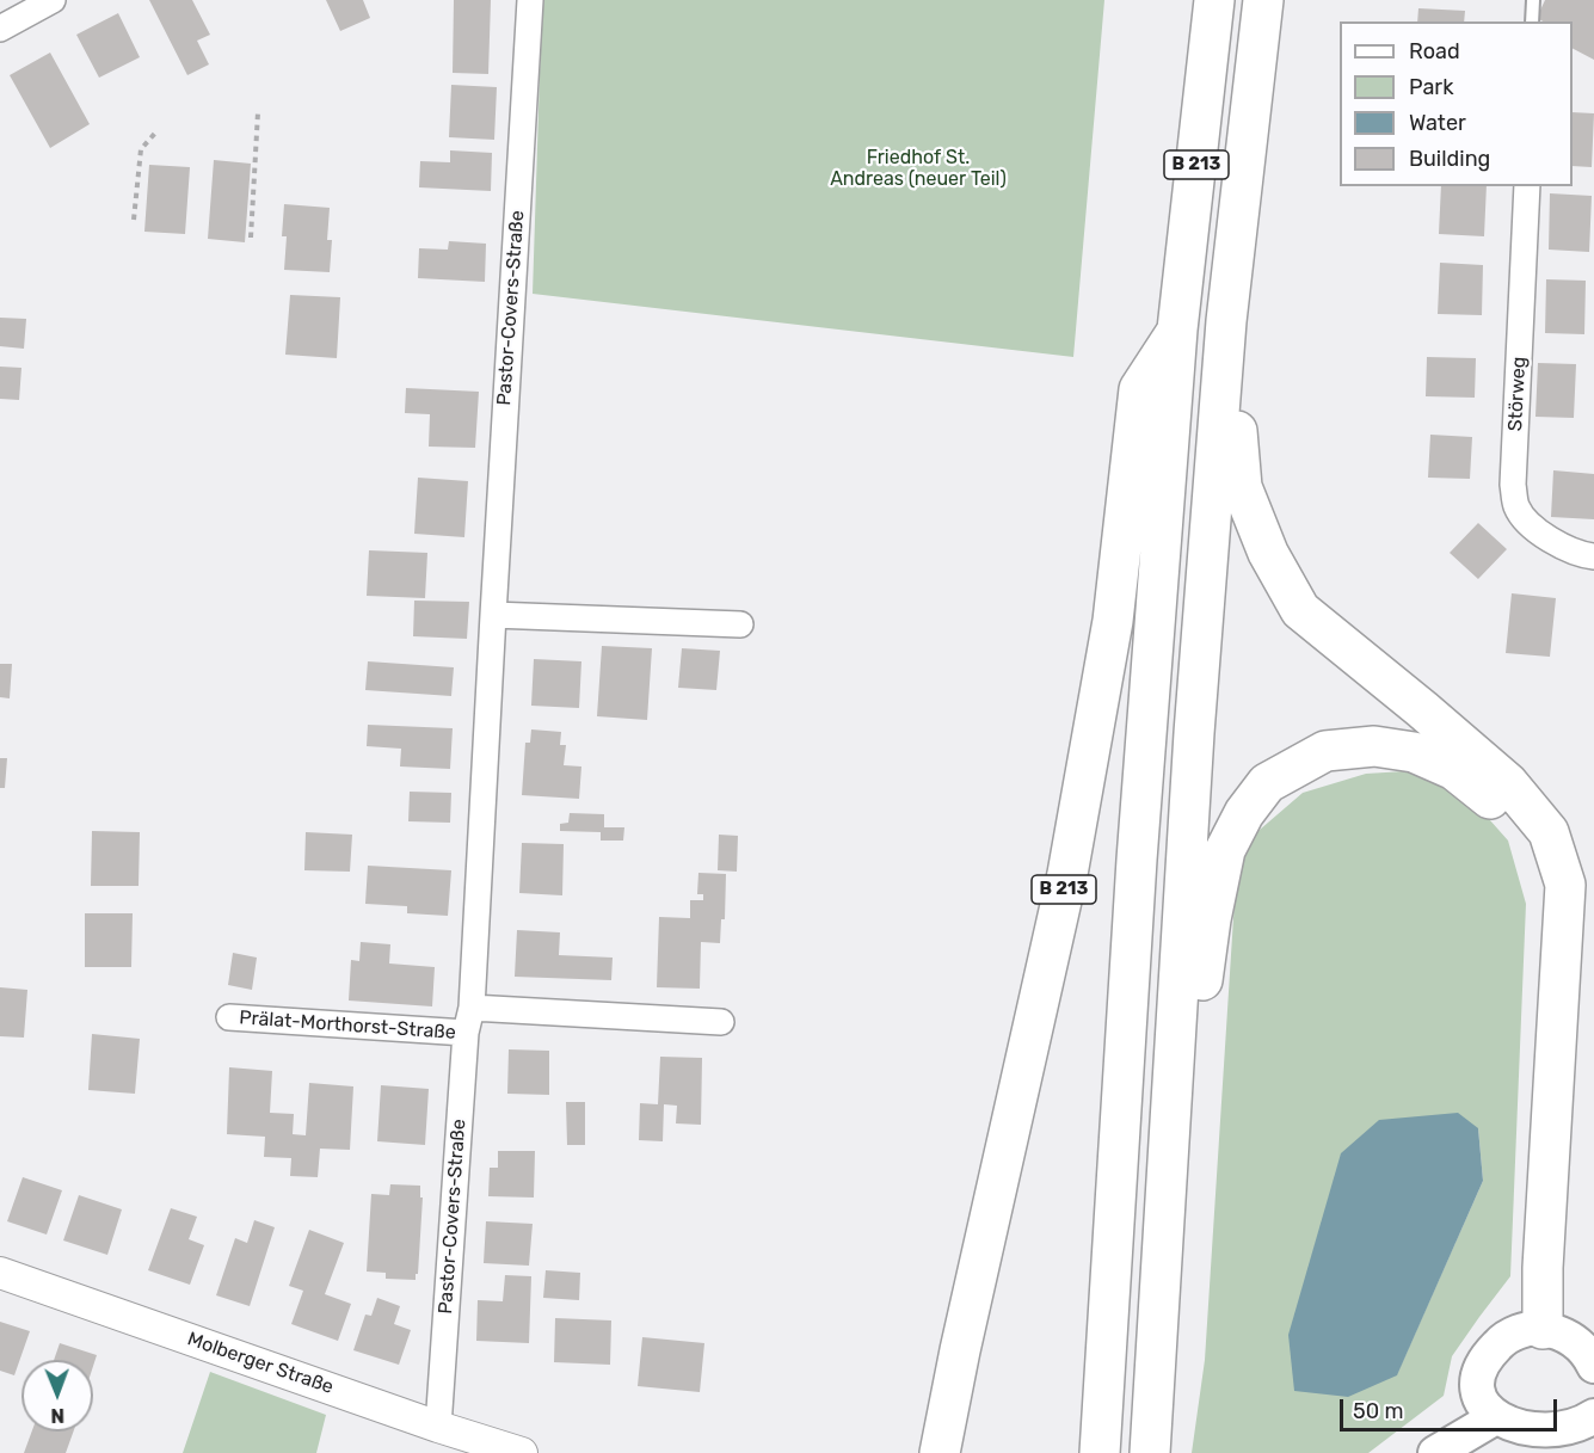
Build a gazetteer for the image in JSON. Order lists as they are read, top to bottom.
{
  "streets": {
    "highway": ["B 213"],
    "street": [
      "Pastor-Covers-Straße",
      "Störweg",
      "Prälat-Morthorst-Straße",
      "Molberger Straße"
    ]
  },
  "crossings": [
    ["Pastor-Covers-Straße", "Prälat-Morthorst-Straße"],
    ["Pastor-Covers-Straße", "Molberger Straße"]
  ],
  "parks": ["Friedhof St. Andreas (neuer Teil)"],
  "legend": [
    "Road",
    "Park",
    "Water",
    "Building"
  ],
  "scale_bar": "50 m",
  "north": "bottom"
}
